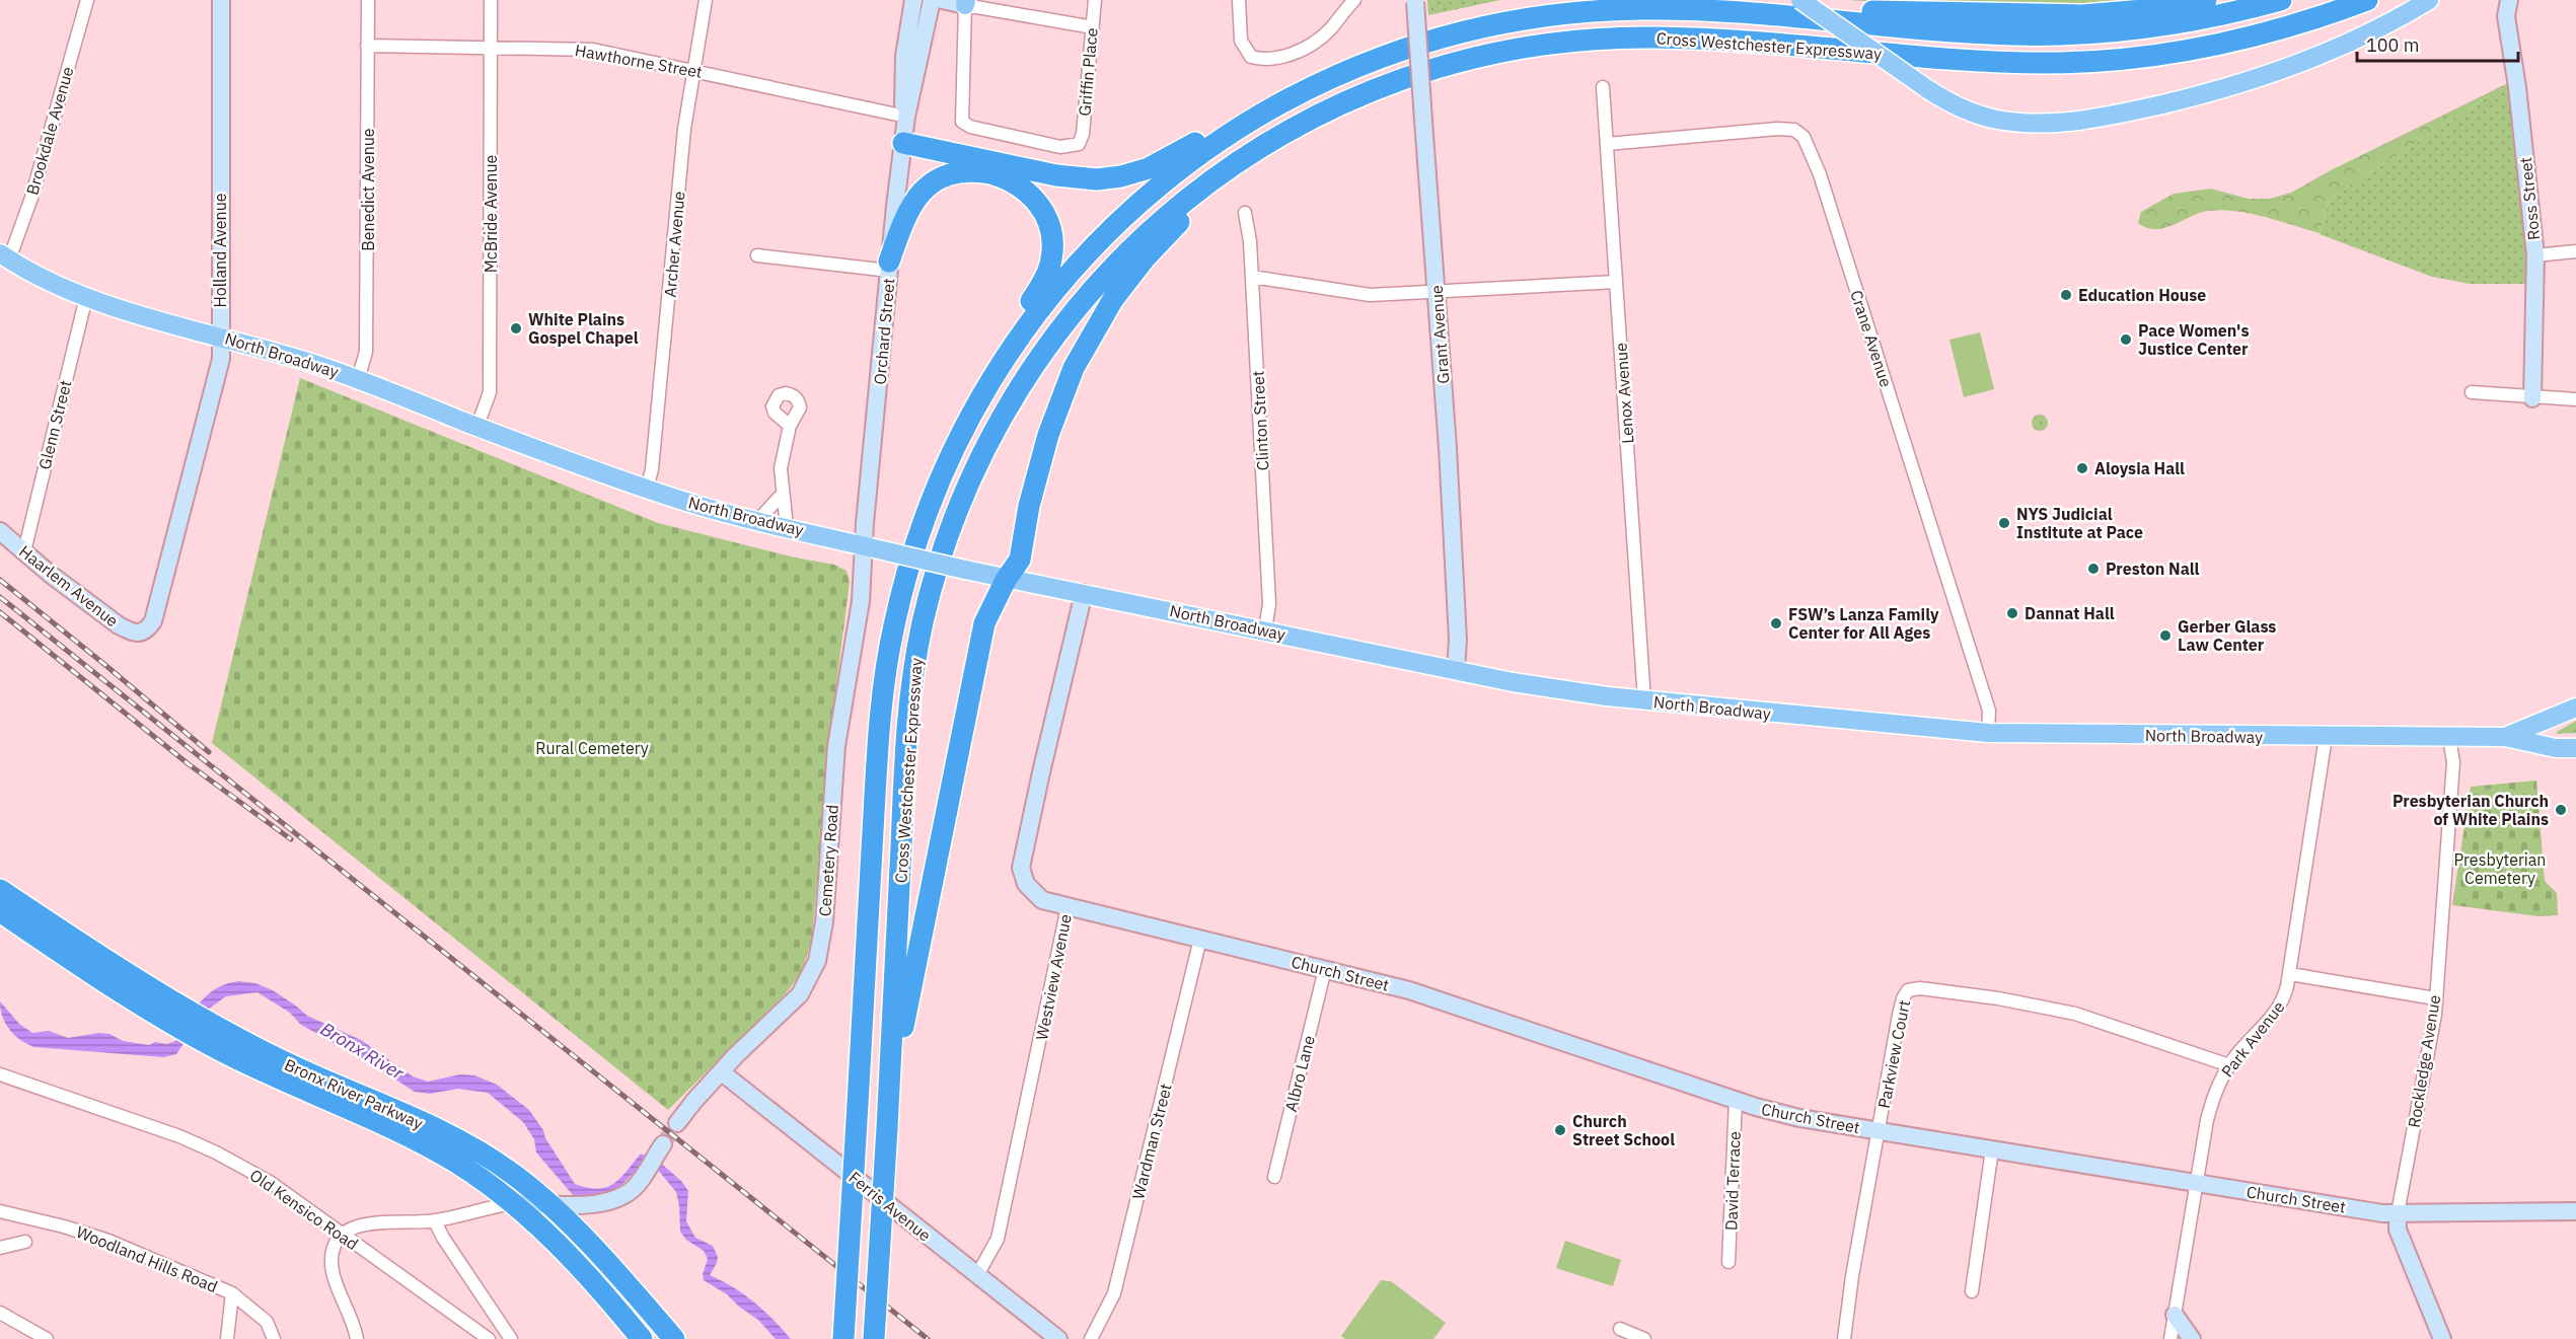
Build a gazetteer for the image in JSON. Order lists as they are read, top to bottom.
{
  "streets": {
    "highway": ["Cross Westchester Expressway", "Bronx River Parkway"],
    "main road": ["North Broadway"],
    "street": [
      "Hawthorne Street",
      "Griffin Place",
      "Brookdale Avenue",
      "Benedict Avenue",
      "Ross Street",
      "McBride Avenue",
      "Archer Avenue",
      "Holland Avenue",
      "Orchard Street",
      "Grant Avenue",
      "Crane Avenue",
      "Lenox Avenue",
      "Clinton Street",
      "Glenn Street",
      "Haarlem Avenue",
      "Cemetery Road",
      "Church Street",
      "Westview Avenue",
      "Park Avenue",
      "Parkview Court",
      "Rockledge Avenue",
      "Albro Lane",
      "Wardman Street",
      "David Terrace",
      "Ferris Avenue",
      "Old Kensico Road",
      "Woodland Hills Road"
    ]
  },
  "crossings": [
    ["Hawthorne Street", "Benedict Avenue"],
    ["Hawthorne Street", "McBride Avenue"],
    ["Hawthorne Street", "Archer Avenue"],
    ["Hawthorne Street", "Orchard Street"],
    ["Brookdale Avenue", "North Broadway"],
    ["Benedict Avenue", "North Broadway"],
    ["McBride Avenue", "North Broadway"],
    ["Archer Avenue", "North Broadway"],
    ["Holland Avenue", "North Broadway"],
    ["Holland Avenue", "Haarlem Avenue"],
    ["Orchard Street", "North Broadway"],
    ["Orchard Street", "Cemetery Road"],
    ["Grant Avenue", "North Broadway"],
    ["Crane Avenue", "North Broadway"],
    ["Crane Avenue", "Lenox Avenue"],
    ["North Broadway", "Lenox Avenue"],
    ["North Broadway", "Clinton Street"],
    ["North Broadway", "Glenn Street"],
    ["North Broadway", "Cemetery Road"],
    ["North Broadway", "Westview Avenue"],
    ["North Broadway", "Park Avenue"],
    ["North Broadway", "Rockledge Avenue"],
    ["Glenn Street", "Haarlem Avenue"],
    ["Cemetery Road", "Ferris Avenue"],
    ["Church Street", "Westview Avenue"],
    ["Church Street", "Park Avenue"],
    ["Church Street", "Parkview Court"],
    ["Church Street", "Rockledge Avenue"],
    ["Church Street", "Albro Lane"],
    ["Church Street", "Wardman Street"],
    ["Church Street", "David Terrace"],
    ["Westview Avenue", "Ferris Avenue"],
    ["Park Avenue", "Parkview Court"]
  ],
  "water": ["Bronx River"],
  "parks": ["Rural Cemetery", "Presbyterian Cemetery"],
  "places": [
    "Education House",
    "White Plains Gospel Chapel",
    "Pace Women's Justice Center",
    "Aloysia Hall",
    "NYS Judicial Institute at Pace",
    "Preston Nall",
    "Dannat Hall",
    "FSW’s Lanza Family Center for All Ages",
    "Gerber Glass Law Center",
    "Presbyterian Church of White Plains",
    "Church Street School"
  ],
  "scale_bar": "100 m"
}
